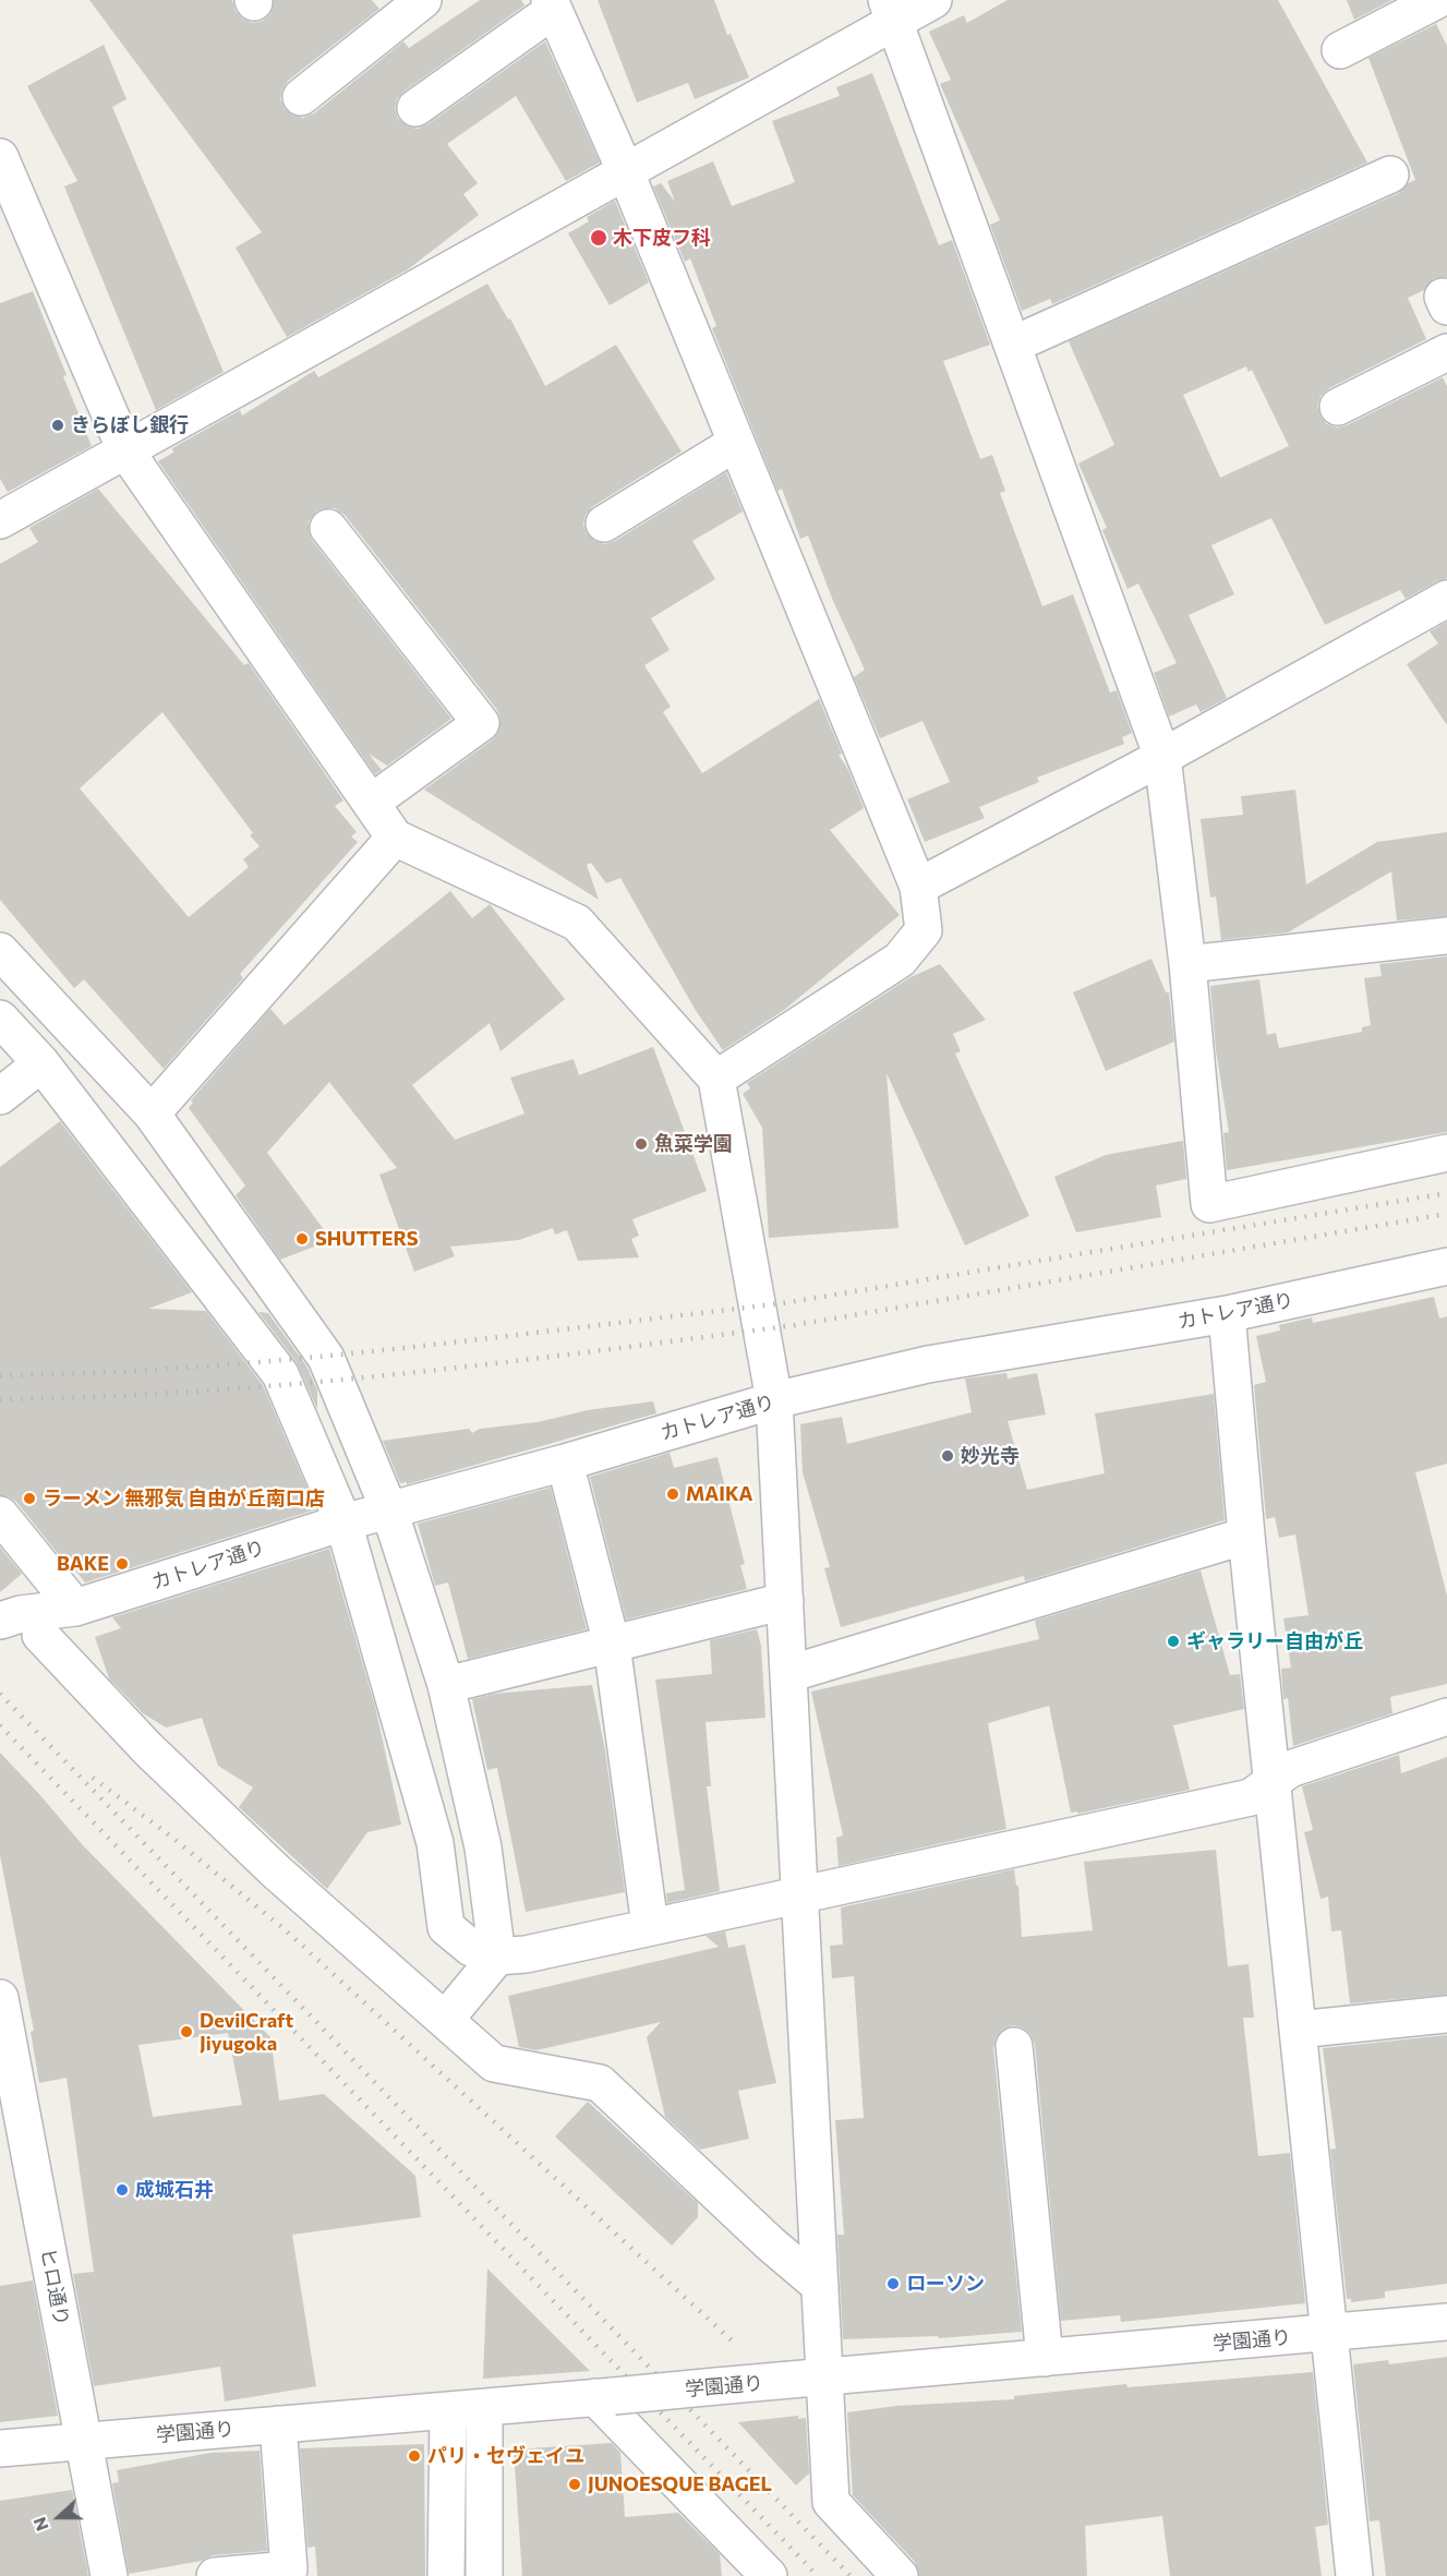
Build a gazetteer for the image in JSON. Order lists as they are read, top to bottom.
{
  "streets": {
    "street": ["カトレア通り", "ヒロ通り", "学園通り"]
  },
  "crossings": [
    ["ヒロ通り", "学園通り"]
  ],
  "places": [
    "木下皮フ科",
    "きらぼし銀行",
    "魚菜学園",
    "SHUTTERS",
    "妙光寺",
    "MAIKA",
    "ラーメン 無邪気 自由が丘南口店",
    "BAKE",
    "ギャラリー自由が丘",
    "DevilCraft Jiyugoka",
    "成城石井",
    "ローソン",
    "パリ・セヴェイユ",
    "JUNOESQUE BAGEL"
  ],
  "north": "left"
}
